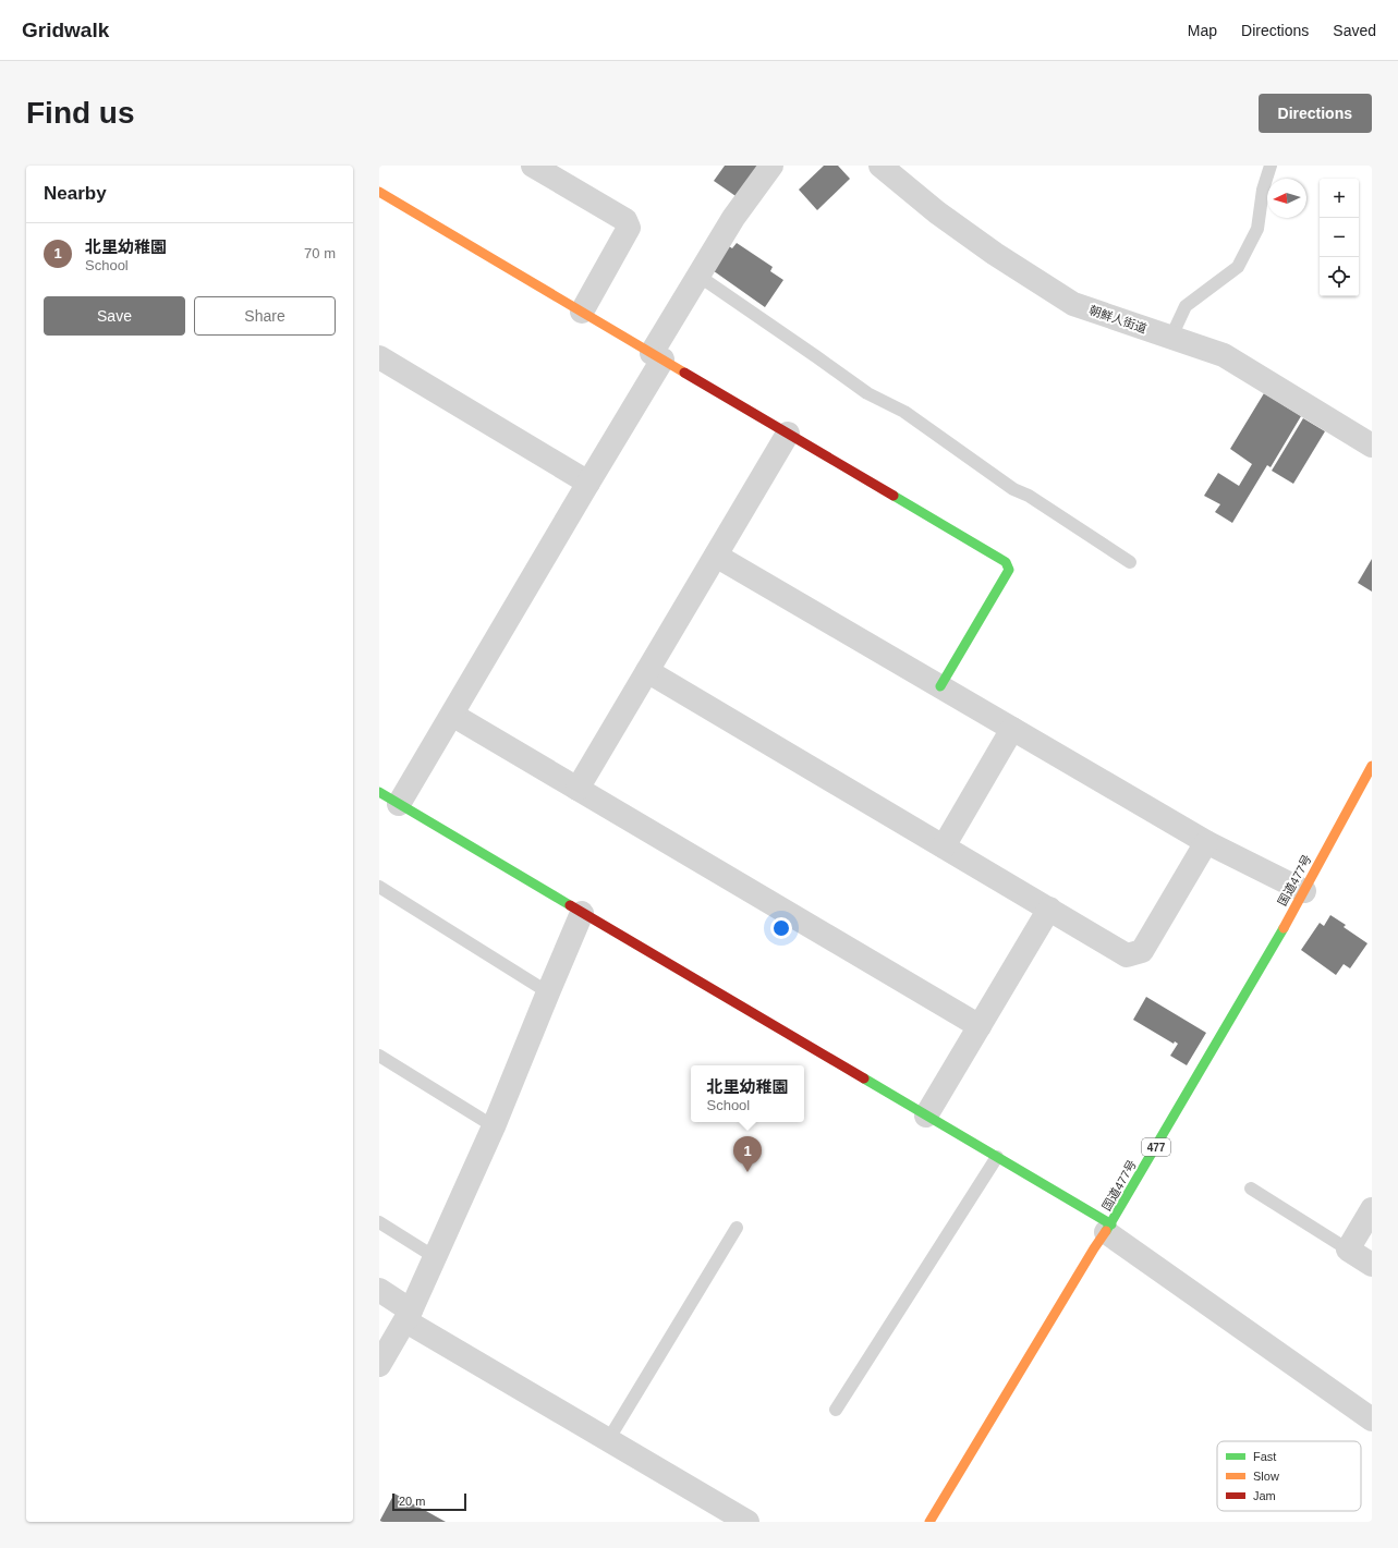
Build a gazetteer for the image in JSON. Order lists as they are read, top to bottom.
{
  "streets": {
    "main road": ["国道477号", "477"],
    "street": ["朝鮮人街道"]
  },
  "legend": ["Fast", "Slow", "Jam"],
  "scale_bar": "20 m",
  "north": "left",
  "page": {
    "header": "Gridwalk",
    "nav": ["Map", "Directions", "Saved"],
    "buttons": [
      "Directions",
      ["Save", "Share"]
    ],
    "title": "Find us",
    "heading": "Nearby",
    "map_buttons": ["+", "−"],
    "list": [
      {
        "mark": "1",
        "name": "北里幼稚園",
        "note": "School",
        "value": "70 m"
      }
    ],
    "popup": ["北里幼稚園", "School"],
    "pins": "1",
    "scale": "20 m"
  }
}
